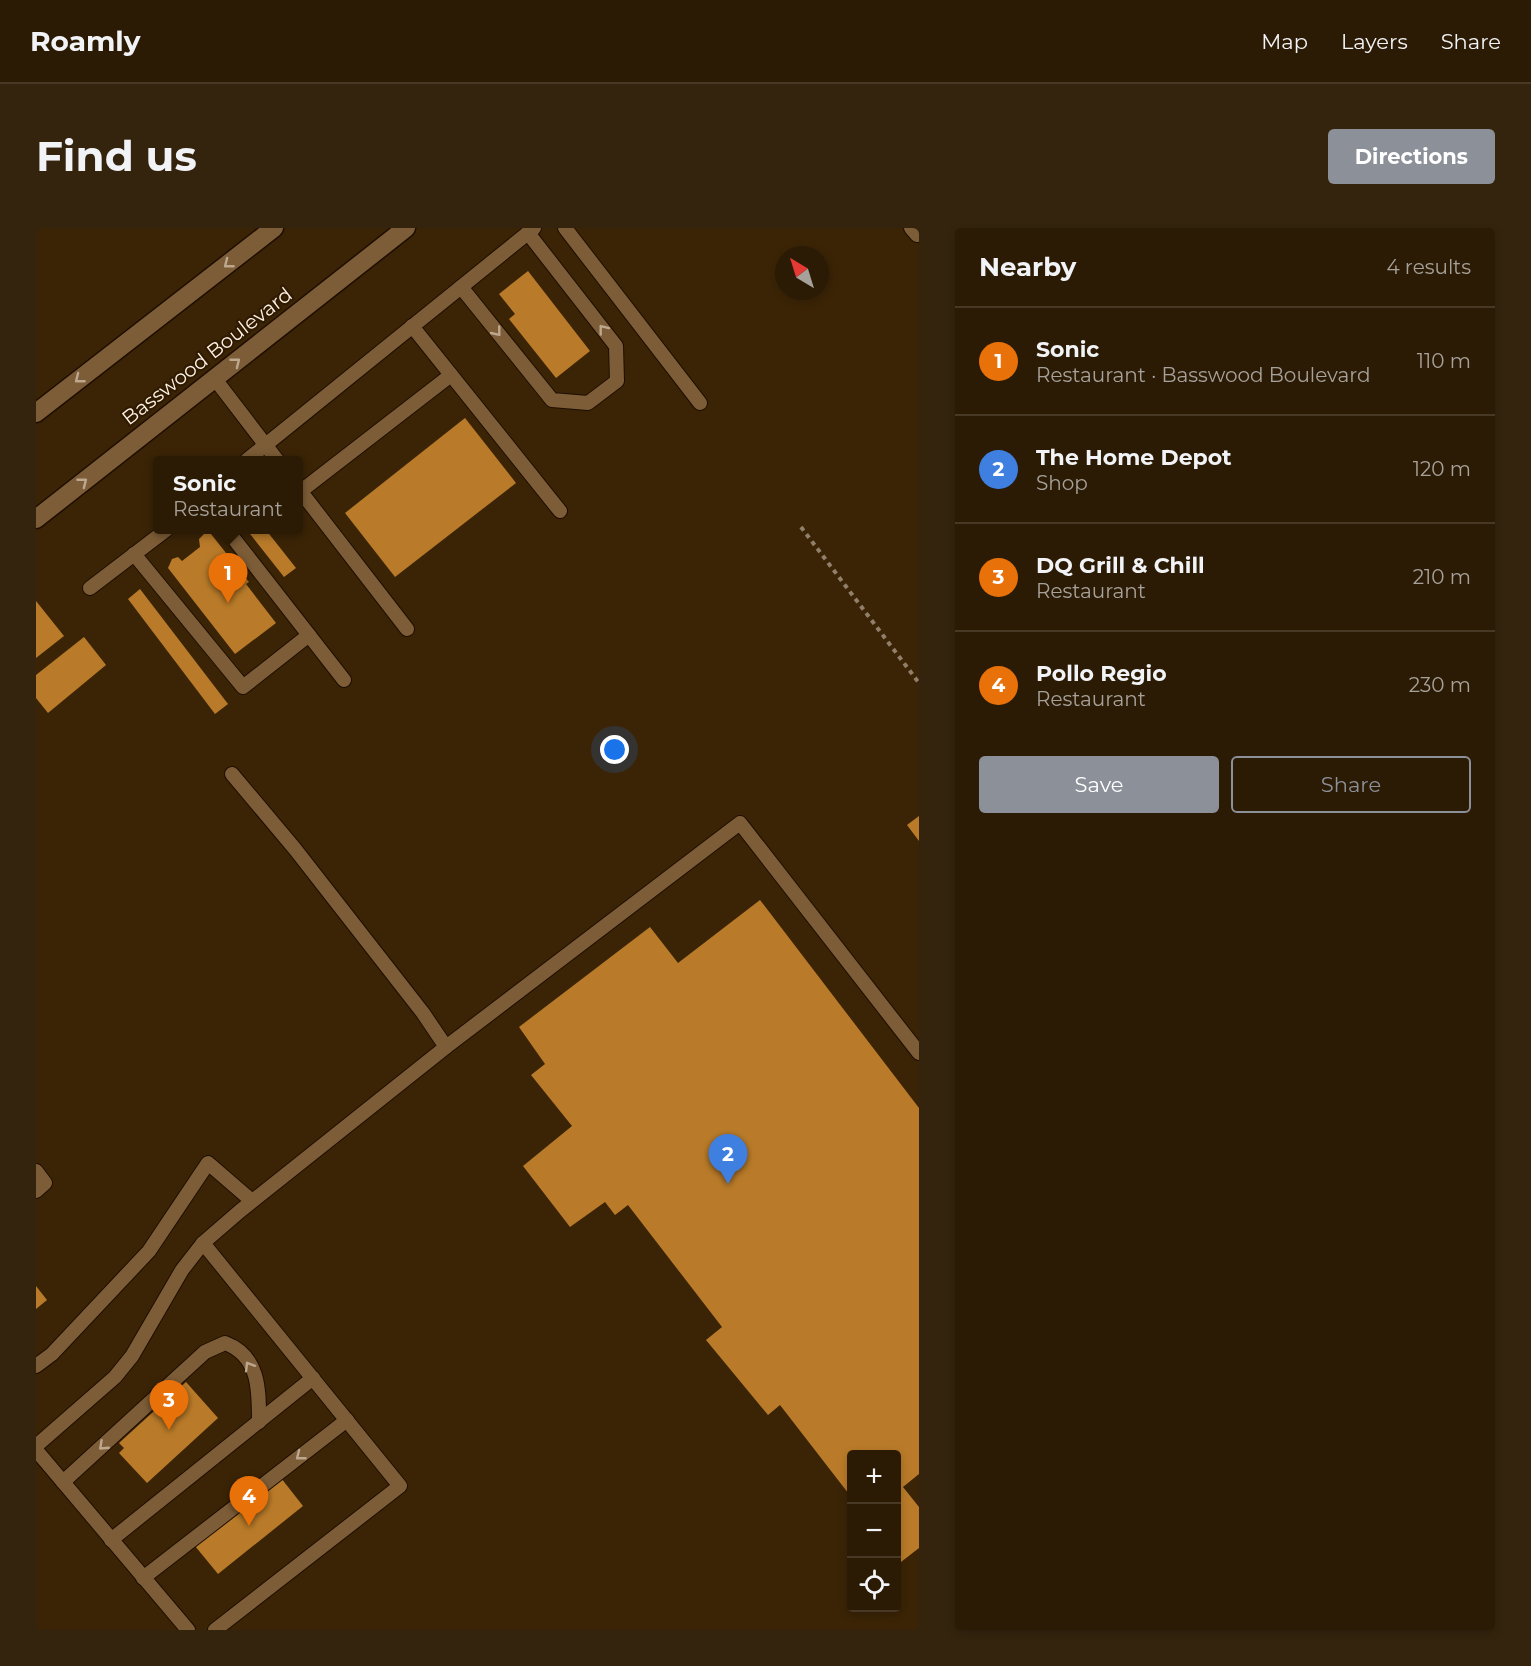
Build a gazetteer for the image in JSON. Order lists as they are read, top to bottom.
{
  "streets": {
    "main road": ["Basswood Boulevard"]
  },
  "north": "top left",
  "page": {
    "header": "Roamly",
    "nav": ["Map", "Layers", "Share"],
    "buttons": [
      "Directions",
      ["Save", "Share"]
    ],
    "title": "Find us",
    "heading": ["Nearby", "4 results"],
    "list": [
      {
        "mark": "1",
        "name": "Sonic",
        "note": "Restaurant · Basswood Boulevard",
        "value": "110 m"
      },
      {
        "mark": "2",
        "name": "The Home Depot",
        "note": "Shop",
        "value": "120 m"
      },
      {
        "mark": "3",
        "name": "DQ Grill & Chill",
        "note": "Restaurant",
        "value": "210 m"
      },
      {
        "mark": "4",
        "name": "Pollo Regio",
        "note": "Restaurant",
        "value": "230 m"
      }
    ],
    "popup": ["Sonic", "Restaurant"],
    "pins": [
      "1",
      "2",
      "3",
      "4"
    ],
    "map_buttons": ["+", "−"]
  }
}
